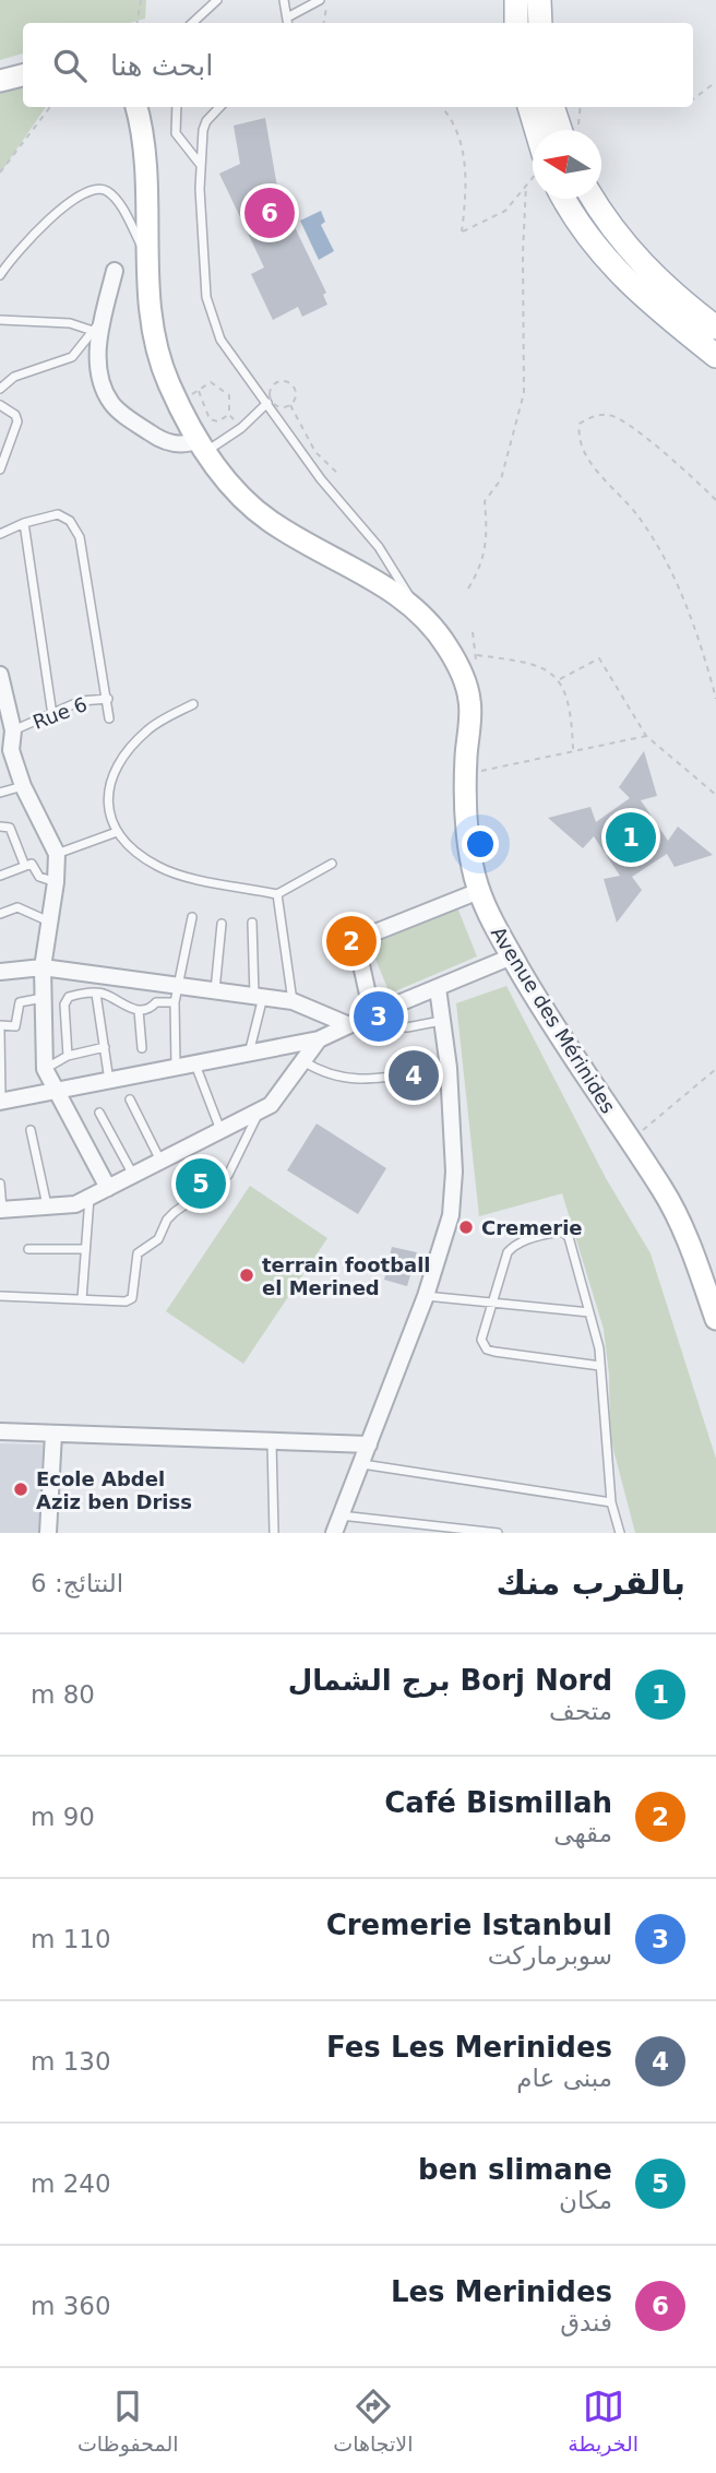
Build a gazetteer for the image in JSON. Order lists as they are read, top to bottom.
{
  "streets": {
    "main road": ["Avenue des Mérinides"],
    "lane": ["Rue 6"]
  },
  "places": ["Cremerie", "terrain football el Merined", "Ecole Abdel Aziz ben Driss"],
  "north": "left",
  "page": {
    "search": "ابحث هنا",
    "pins": [
      "6",
      "1",
      "2",
      "3",
      "4",
      "5"
    ],
    "heading": ["بالقرب منك", "النتائج: 6"],
    "list": [
      {
        "mark": "1",
        "name": "Borj Nord برج الشمال",
        "note": "متحف",
        "value": "80 m"
      },
      {
        "mark": "2",
        "name": "Café Bismillah",
        "note": "مقهى",
        "value": "90 m"
      },
      {
        "mark": "3",
        "name": "Cremerie Istanbul",
        "note": "سوبرماركت",
        "value": "110 m"
      },
      {
        "mark": "4",
        "name": "Fes Les Merinides",
        "note": "مبنى عام",
        "value": "130 m"
      },
      {
        "mark": "5",
        "name": "ben slimane",
        "note": "مكان",
        "value": "240 m"
      },
      {
        "mark": "6",
        "name": "Les Merinides",
        "note": "فندق",
        "value": "360 m"
      }
    ],
    "nav": ["الخريطة", "الاتجاهات", "المحفوظات"]
  }
}
